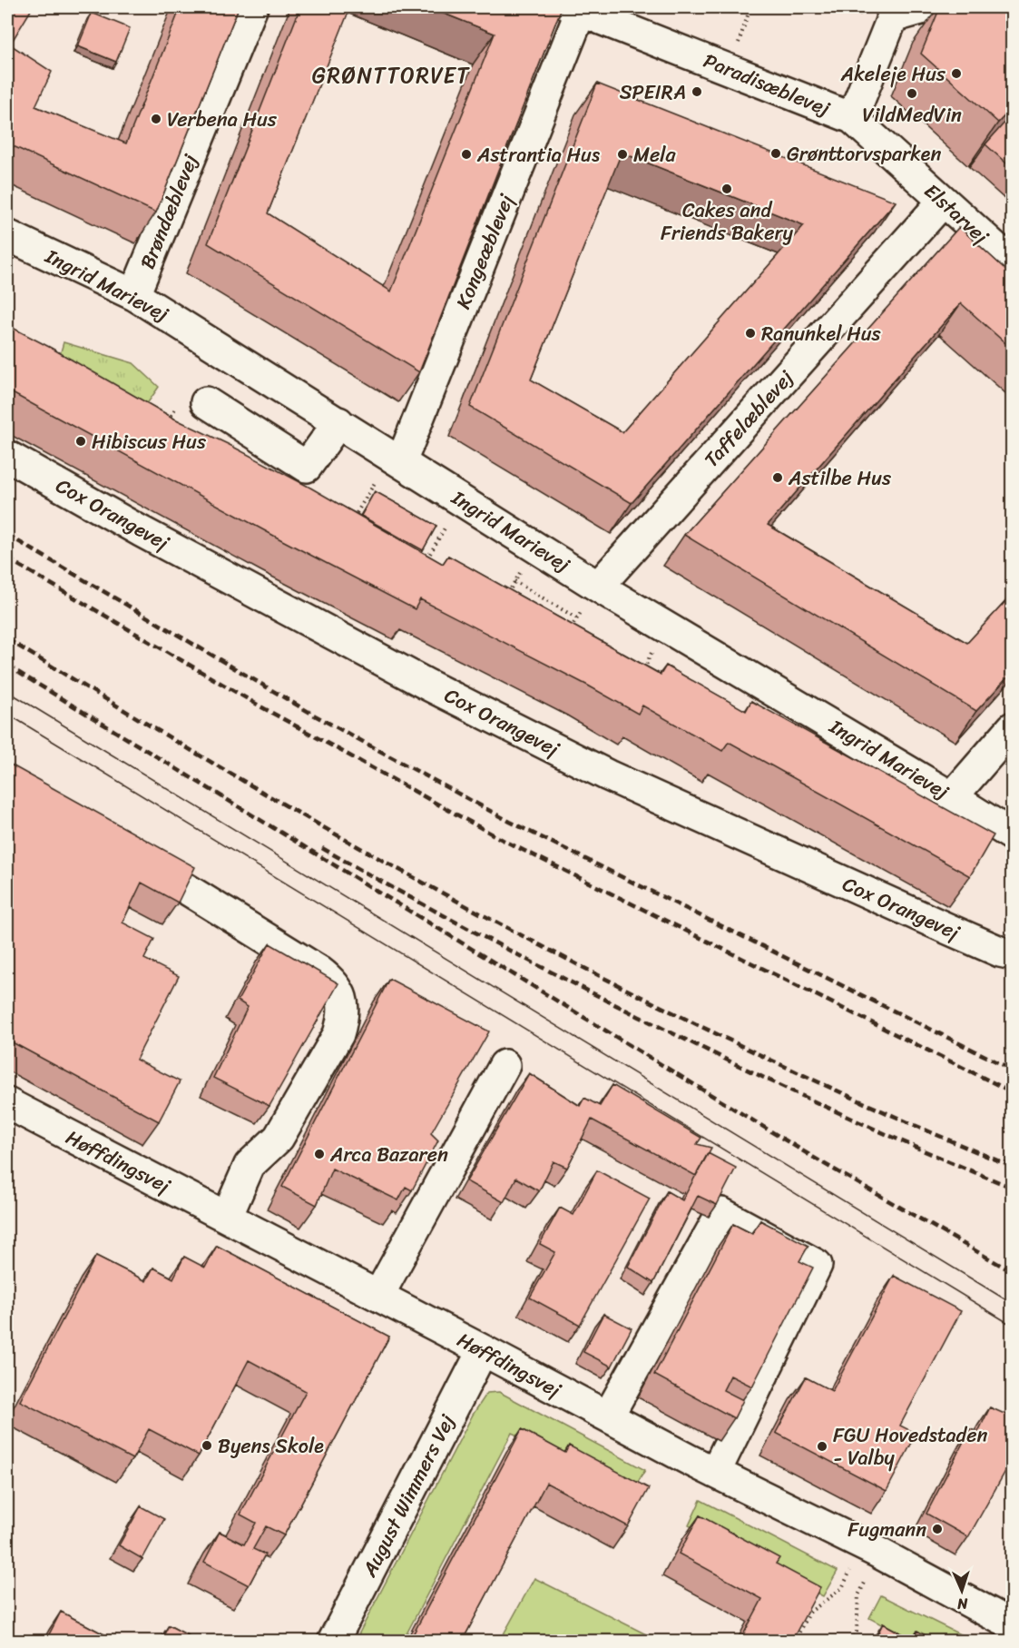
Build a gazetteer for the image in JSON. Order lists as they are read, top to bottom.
{
  "streets": {
    "street": [
      "Paradisæblevej",
      "Brøndæblevej",
      "Elstarvej",
      "Kongeæblevej",
      "Ingrid Marievej",
      "Taffelæblevej",
      "Cox Orangevej",
      "Høffdingsvej",
      "August Wimmers Vej"
    ]
  },
  "crossings": [
    ["Paradisæblevej", "Elstarvej"],
    ["Paradisæblevej", "Kongeæblevej"],
    ["Brøndæblevej", "Ingrid Marievej"],
    ["Elstarvej", "Taffelæblevej"],
    ["Kongeæblevej", "Ingrid Marievej"],
    ["Ingrid Marievej", "Taffelæblevej"],
    ["Høffdingsvej", "August Wimmers Vej"]
  ],
  "districts": ["GRØNTTORVET"],
  "places": [
    "Akeleje Hus",
    "SPEIRA",
    "VildMedVin",
    "Verbena Hus",
    "Grønttorvsparken",
    "Astrantia Hus",
    "Mela",
    "Cakes and Friends Bakery",
    "Ranunkel Hus",
    "Hibiscus Hus",
    "Astilbe Hus",
    "Arca Bazaren",
    "Byens Skole",
    "FGU Hovedstaden - Valby",
    "Fugmann"
  ],
  "north": "bottom"
}
